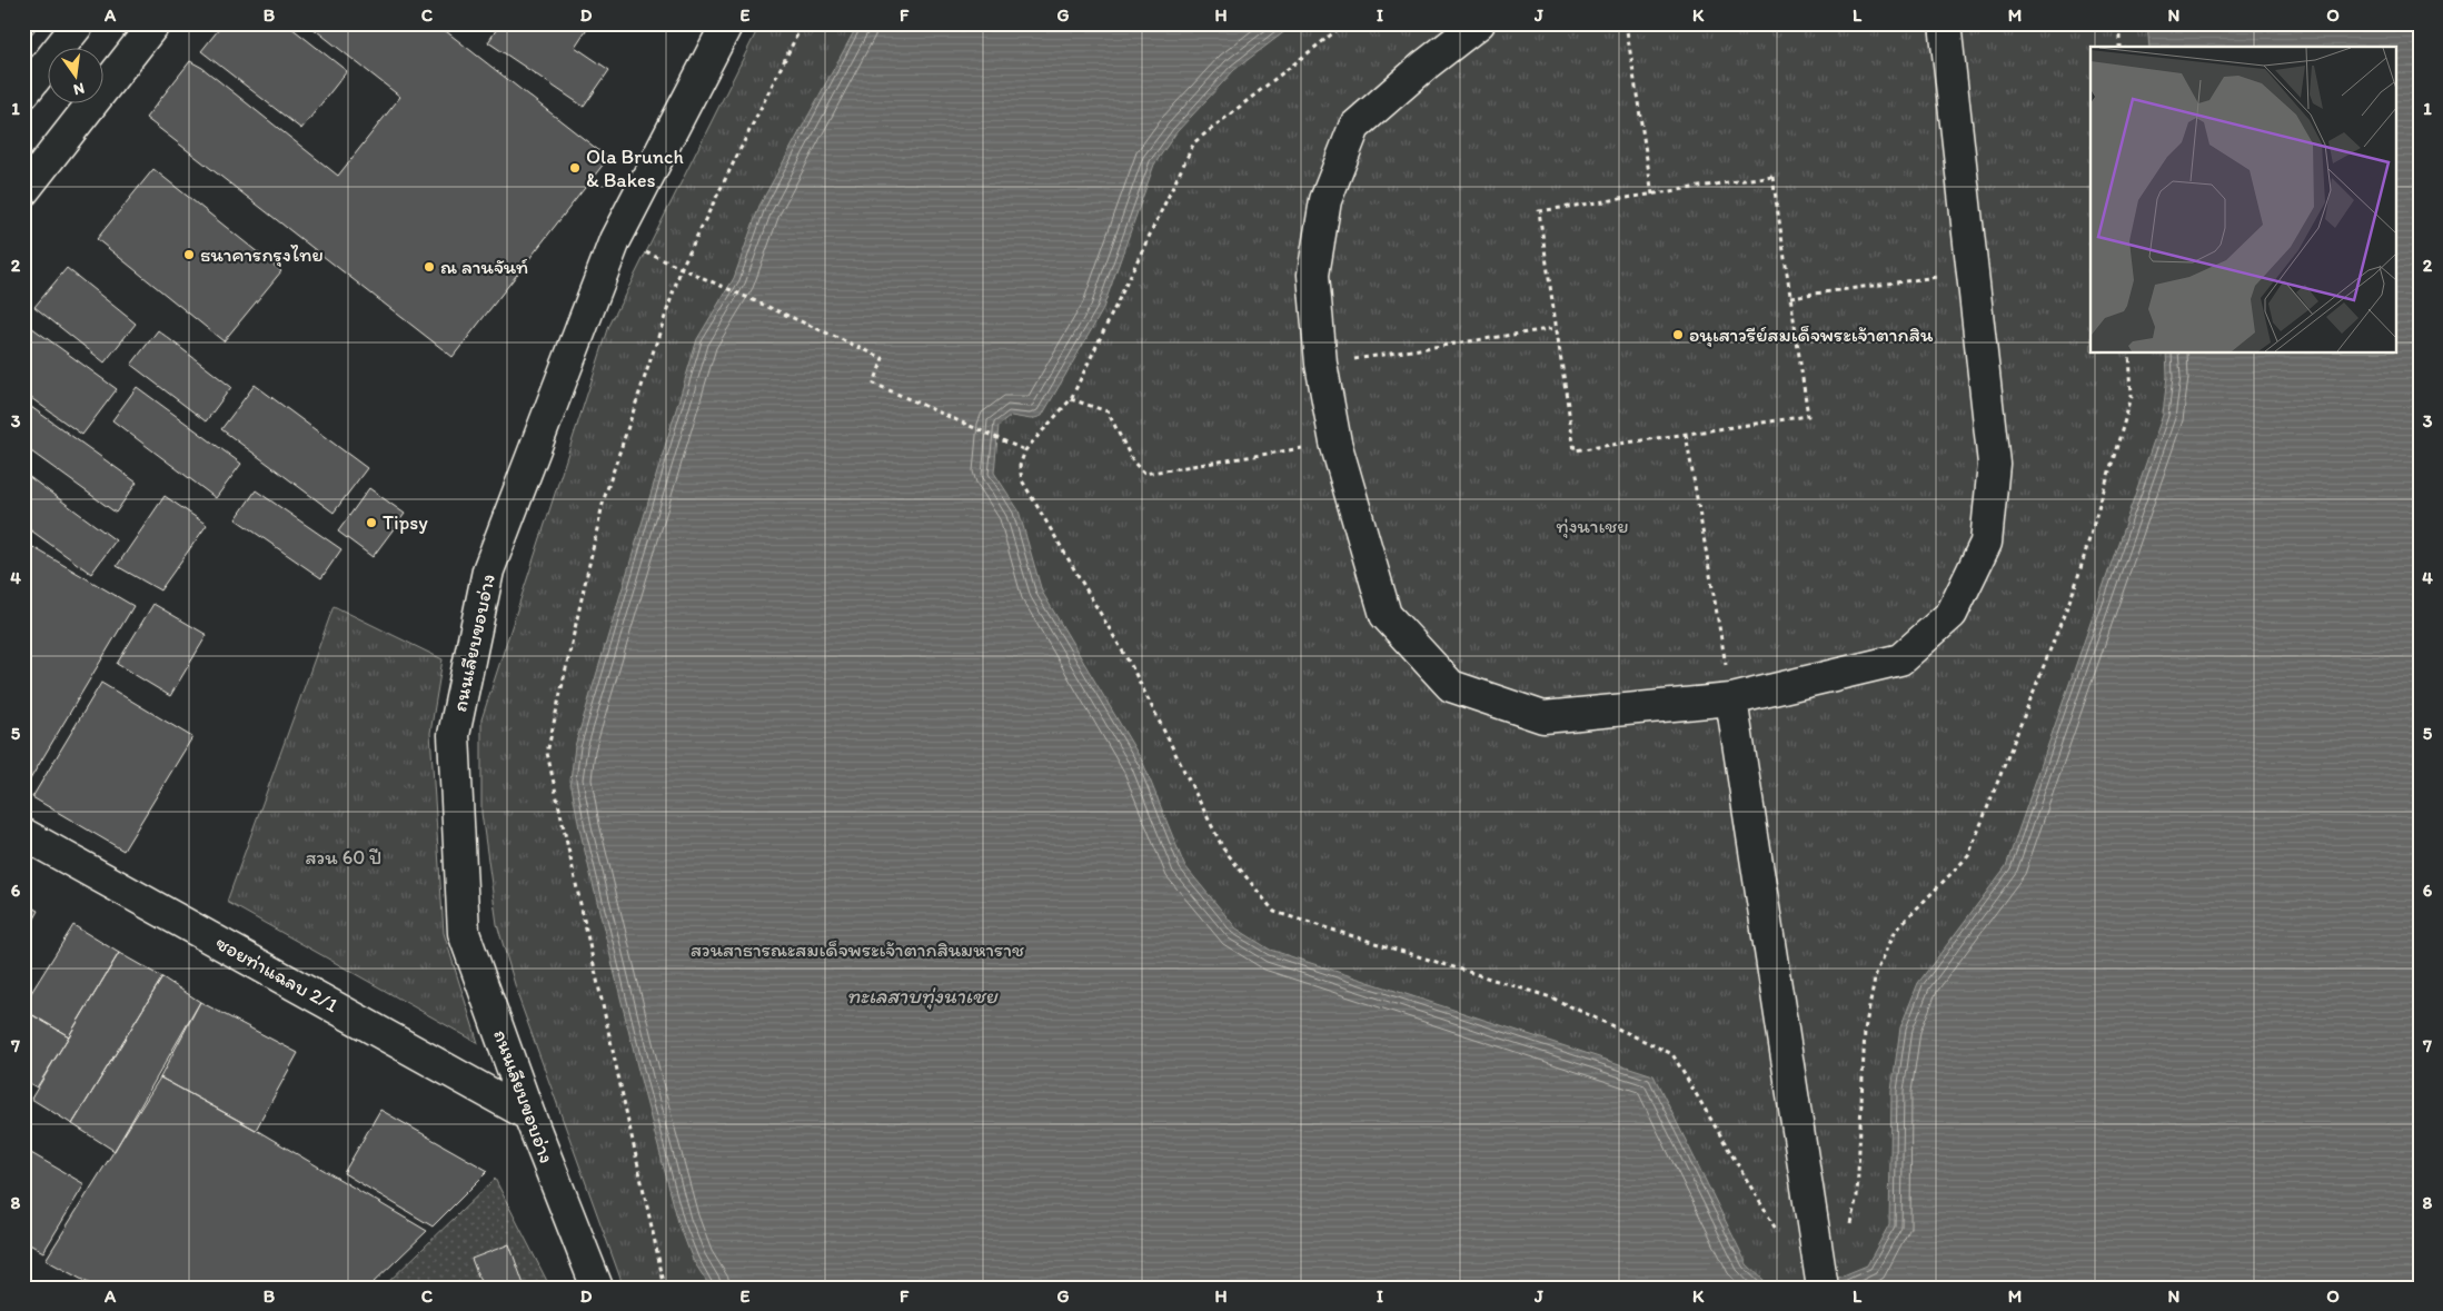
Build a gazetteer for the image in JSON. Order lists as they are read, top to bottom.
{
  "streets": {
    "street": ["ถนนเลียบขอบอ่าง", "ซอยท่าแฉลบ 2/1"]
  },
  "crossings": [
    ["ถนนเลียบขอบอ่าง", "ซอยท่าแฉลบ 2/1"]
  ],
  "water": ["ทะเลสาบทุ่งนาเชย"],
  "parks": ["ทุ่งนาเชย", "สวน 60 ปี", "สวนสาธารณะสมเด็จพระเจ้าตากสินมหาราช"],
  "places": [
    "Ola Brunch & Bakes",
    "ธนาคารกรุงไทย",
    "ณ ลานจันท์",
    "อนุเสาวรีย์สมเด็จพระเจ้าตากสิน",
    "Tipsy"
  ],
  "north": "bottom",
  "grid": {
    "columns": [
      "A",
      "B",
      "C",
      "D",
      "E",
      "F",
      "G",
      "H",
      "I",
      "J",
      "K",
      "L",
      "M",
      "N",
      "O"
    ],
    "rows": [
      "1",
      "2",
      "3",
      "4",
      "5",
      "6",
      "7",
      "8"
    ]
  }
}
